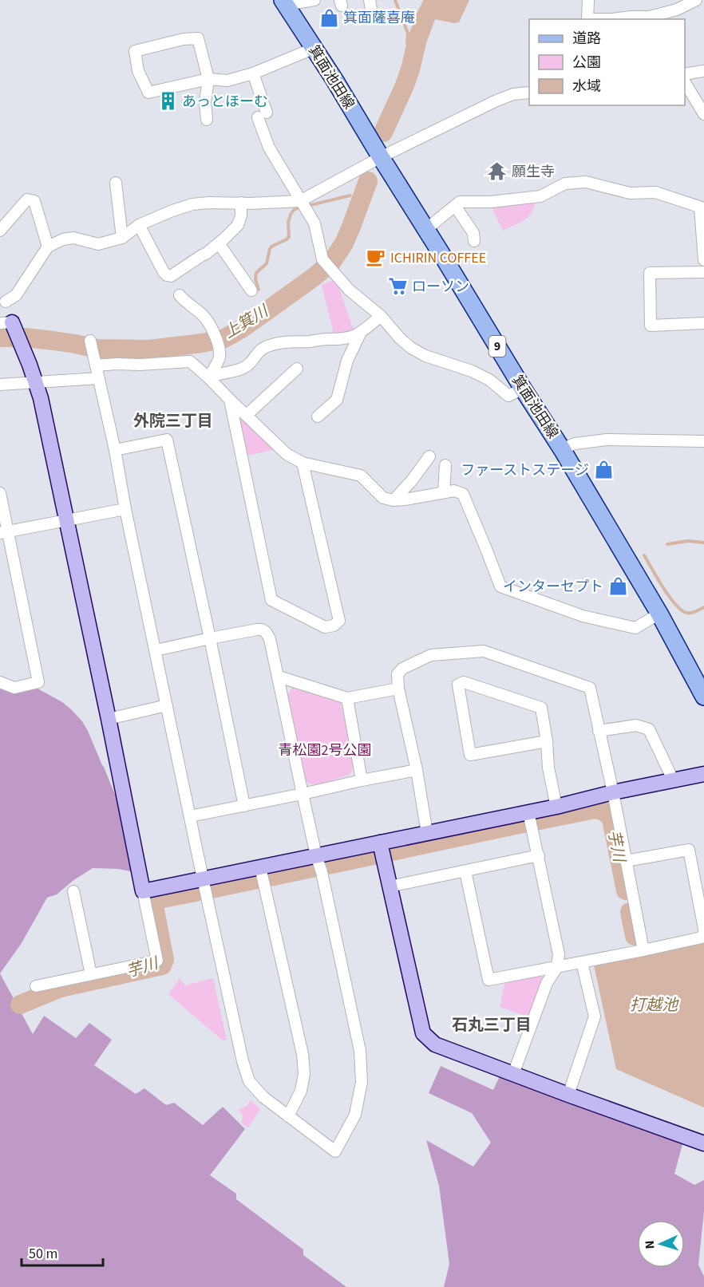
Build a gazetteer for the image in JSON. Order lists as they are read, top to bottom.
{
  "streets": {
    "main road": ["箕面池田線", "9"]
  },
  "districts": ["外院三丁目", "石丸三丁目"],
  "water": ["上箕川", "芋川", "打越池"],
  "parks": ["青松園2号公園"],
  "places": {
    "shop": ["箕面薩喜庵", "ファーストステージ", "インターセプト"],
    "building": ["あっとほーむ"],
    "temple": ["願生寺"],
    "cafe": ["ICHIRIN COFFEE"],
    "supermarket": ["ローソン"]
  },
  "legend": ["道路", "公園", "水域"],
  "scale_bar": "50 m",
  "north": "left"
}
